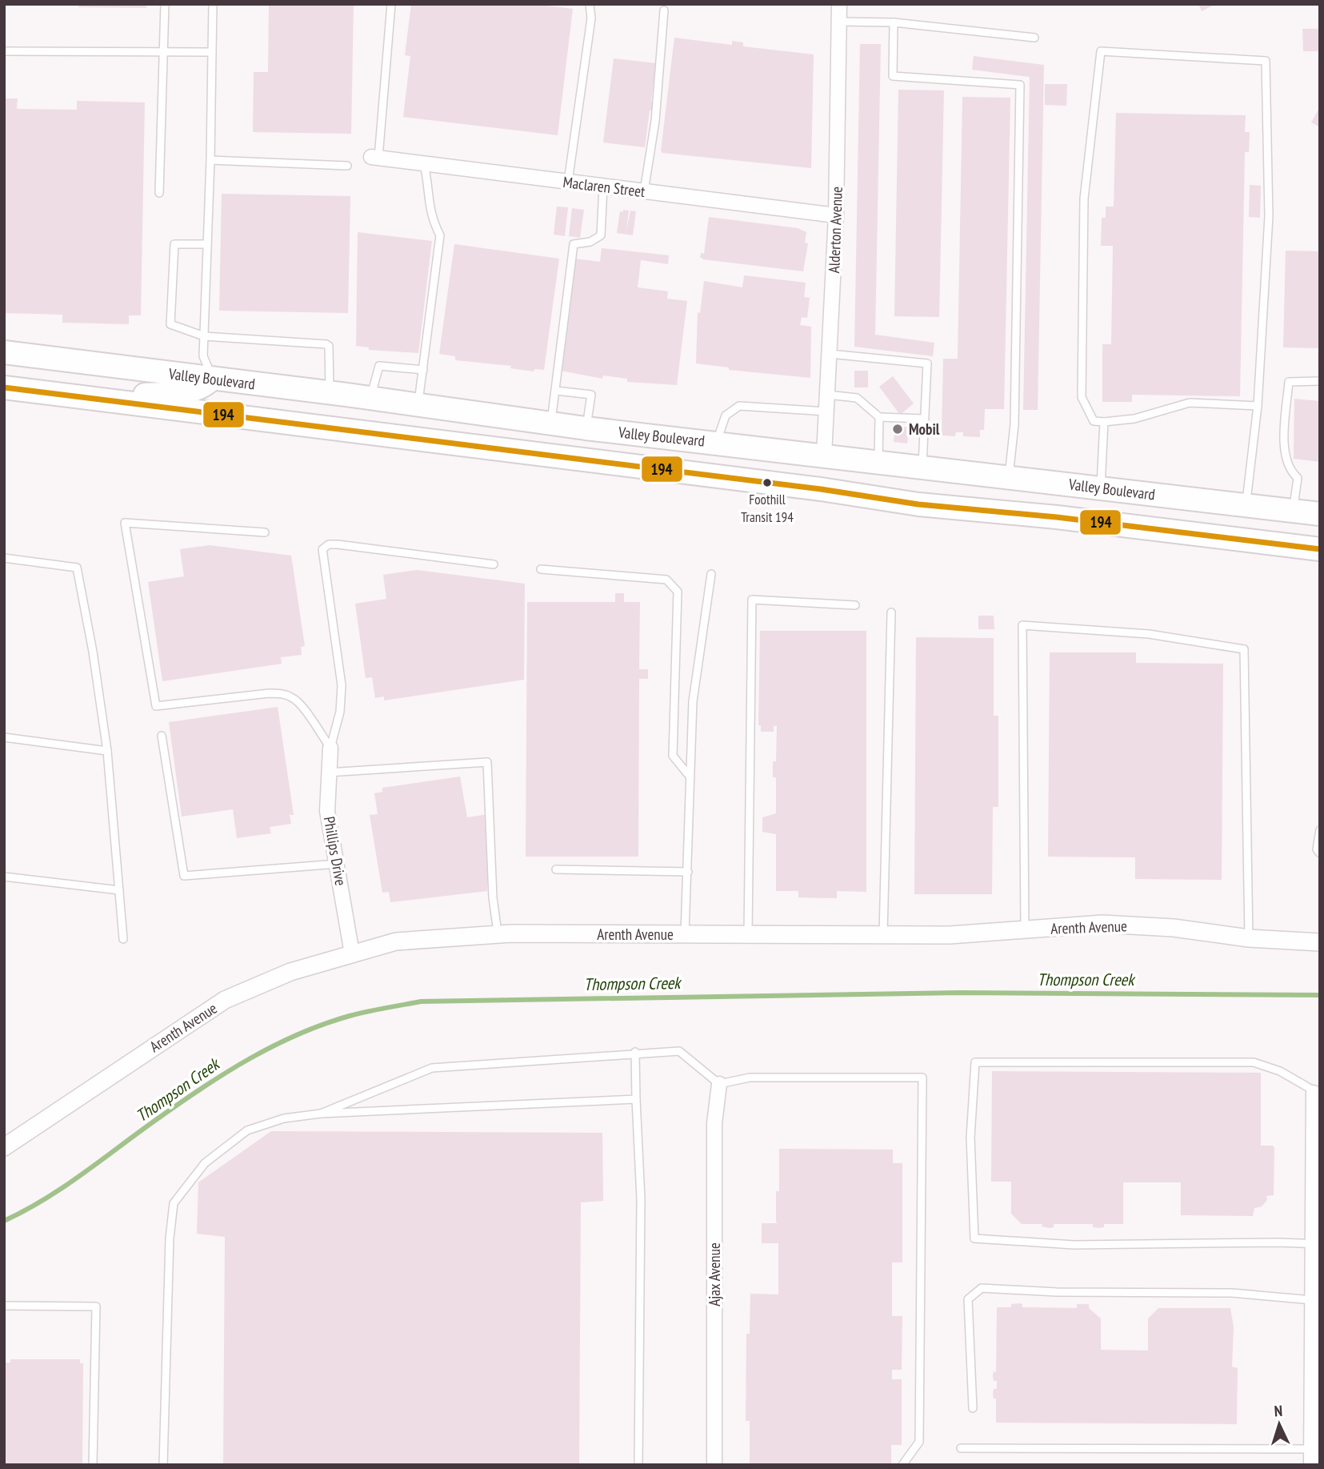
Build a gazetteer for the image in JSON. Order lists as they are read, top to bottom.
{
  "streets": {
    "main road": ["Valley Boulevard"],
    "street": [
      "Maclaren Street",
      "Alderton Avenue",
      "Phillips Drive",
      "Arenth Avenue",
      "Ajax Avenue"
    ]
  },
  "crossings": [
    ["Maclaren Street", "Alderton Avenue"],
    ["Alderton Avenue", "Valley Boulevard"],
    ["Phillips Drive", "Arenth Avenue"]
  ],
  "water": ["Thompson Creek"],
  "places": ["Mobil", "Foothill Transit 194"],
  "lines": ["transit line 194"],
  "north": "top"
}
